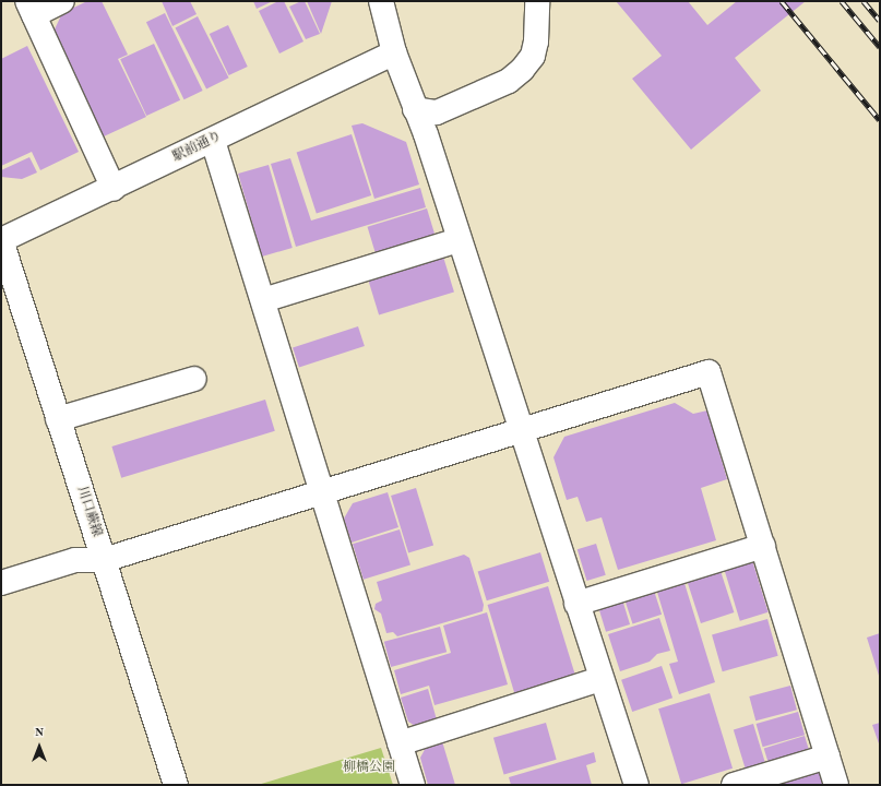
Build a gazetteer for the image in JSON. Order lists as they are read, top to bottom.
{
  "streets": {
    "street": ["駅前通り", "川口蕨線"]
  },
  "crossings": [
    ["駅前通り", "川口蕨線"]
  ],
  "parks": ["柳橋公園"],
  "north": "top"
}
